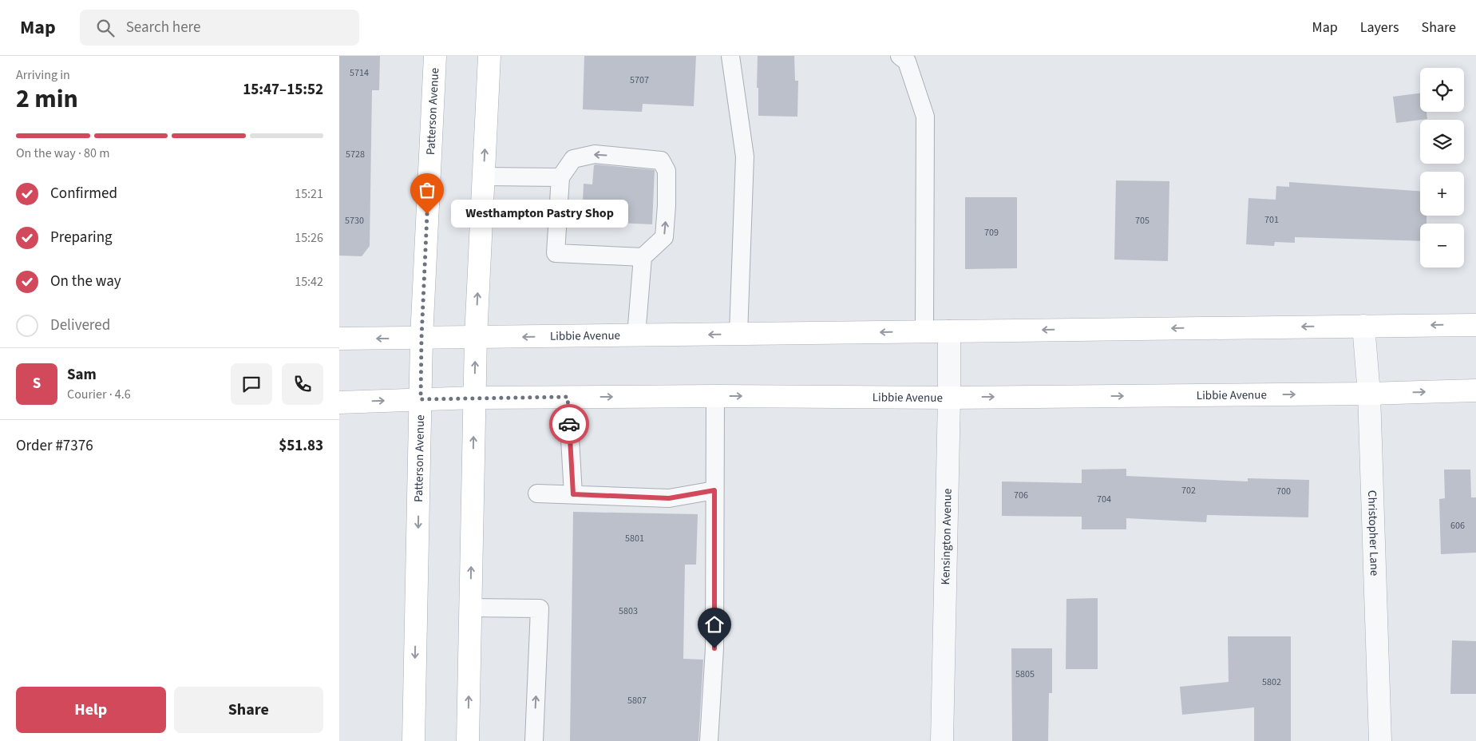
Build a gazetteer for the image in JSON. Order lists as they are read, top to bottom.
{
  "streets": {
    "main road": ["Patterson Avenue", "Libbie Avenue"],
    "street": ["Christopher Lane", "Kensington Avenue"]
  },
  "crossings": [
    ["Patterson Avenue", "Libbie Avenue"],
    ["Libbie Avenue", "Christopher Lane"],
    ["Libbie Avenue", "Kensington Avenue"]
  ],
  "places": ["Westhampton Pastry Shop"],
  "house_numbers": [
    "5714",
    "5707",
    "5728",
    "701",
    "5730",
    "705",
    "709",
    "702",
    "700",
    "706",
    "704",
    "606",
    "5801",
    "5803",
    "5805",
    "5802",
    "5807"
  ],
  "page": {
    "header": "Map",
    "search": "Search here",
    "nav": ["Map", "Layers", "Share"],
    "heading": ["2 min", "Arriving in", "15:47–15:52"],
    "panel": [
      "Sam",
      "Courier · 4.6",
      "Order #7376",
      "$51.83"
    ],
    "map_buttons": ["+", "−"],
    "bar": "On the way · 80 m",
    "list": [
      ["Confirmed", "15:21"],
      ["Preparing", "15:26"],
      ["On the way", "15:42"],
      "Delivered"
    ],
    "bubble": "Westhampton Pastry Shop",
    "round": "S",
    "buttons": ["Help", "Share"]
  }
}
